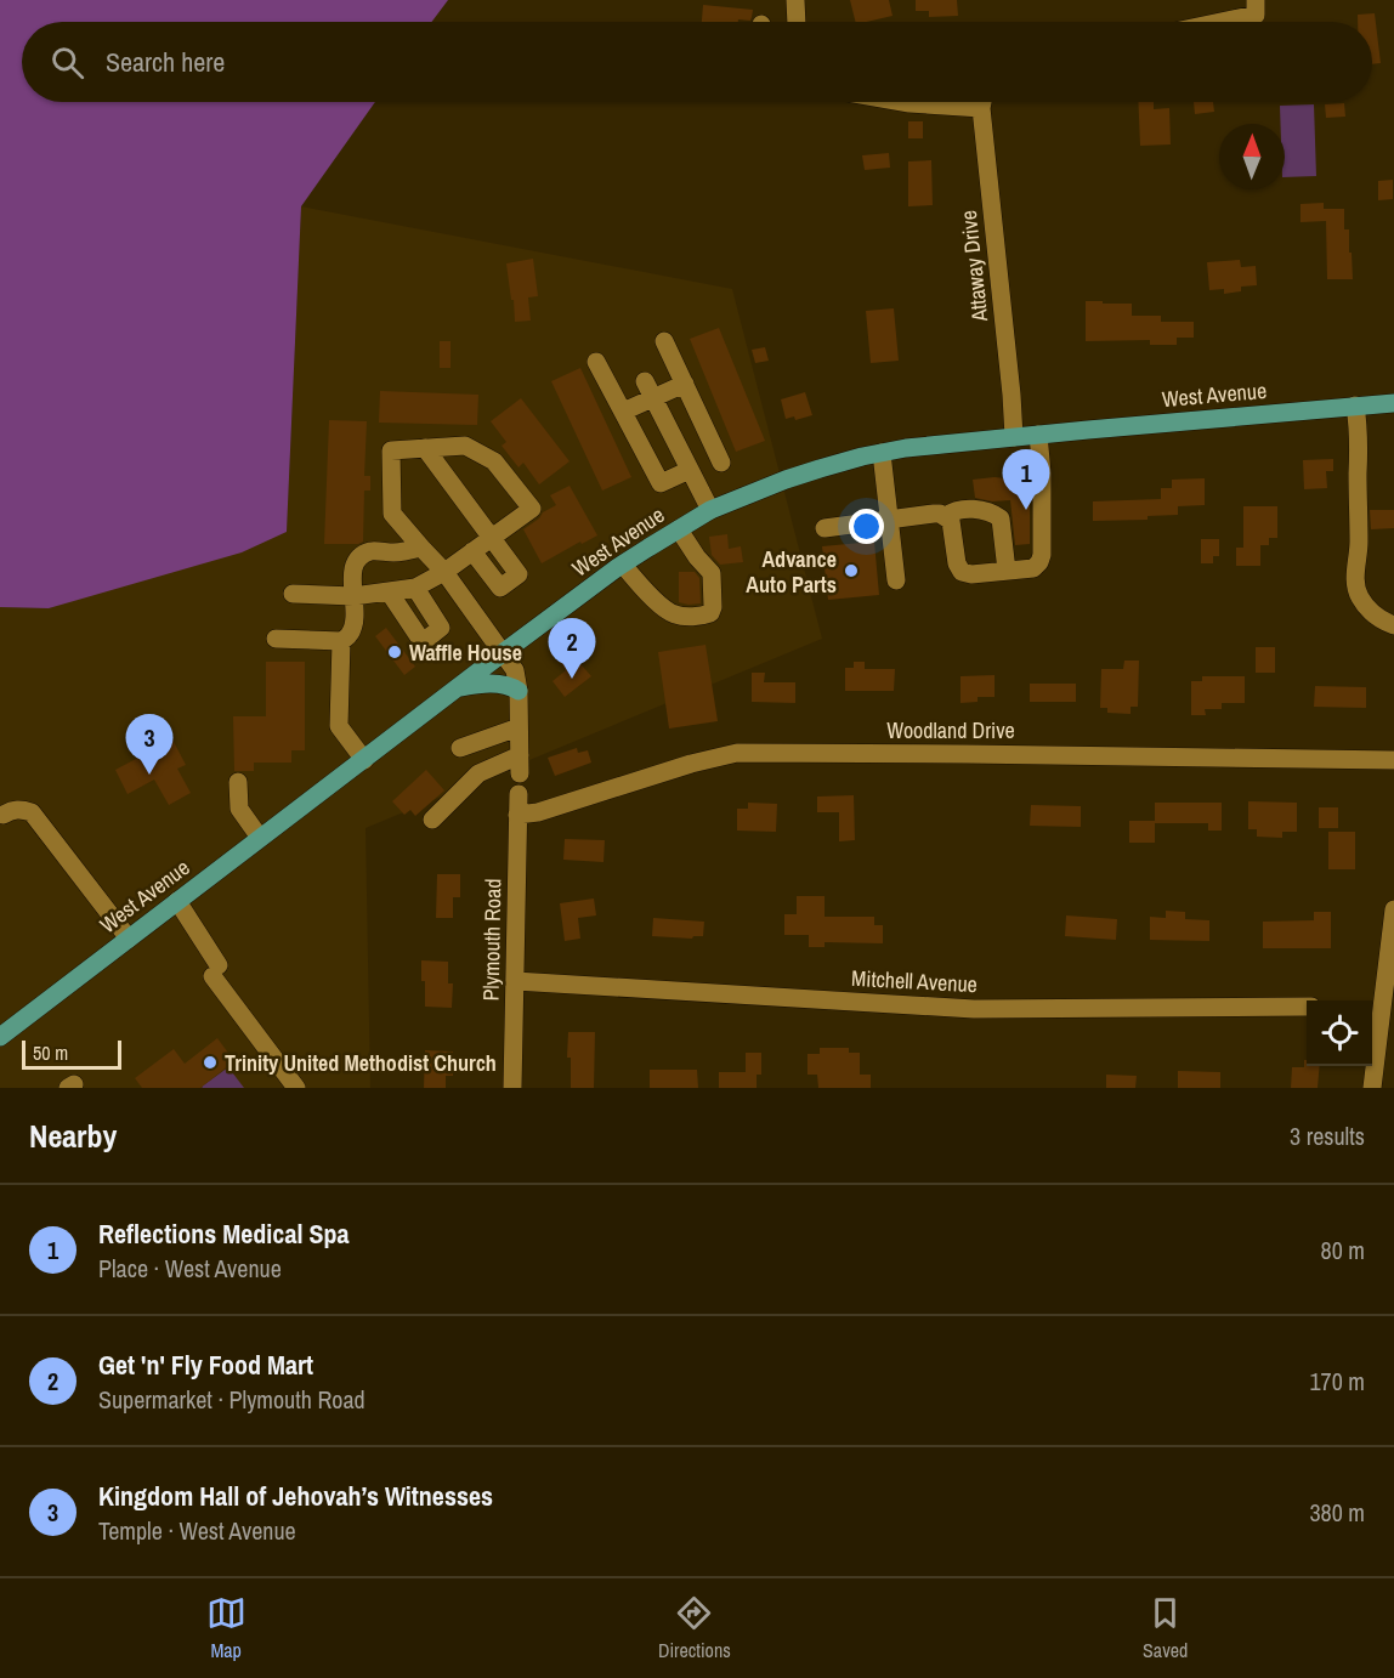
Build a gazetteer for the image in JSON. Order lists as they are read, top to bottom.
{
  "streets": {
    "main road": ["West Avenue"],
    "street": [
      "Attaway Drive",
      "Woodland Drive",
      "Plymouth Road",
      "Mitchell Avenue"
    ]
  },
  "crossings": [
    ["Attaway Drive", "West Avenue"],
    ["Woodland Drive", "Plymouth Road"],
    ["Plymouth Road", "Mitchell Avenue"]
  ],
  "places": ["Advance Auto Parts", "Waffle House", "Trinity United Methodist Church"],
  "scale_bar": "50 m",
  "north": "top",
  "page": {
    "search": "Search here",
    "pins": ["1", "2", "3"],
    "scale": "50 m",
    "heading": ["Nearby", "3 results"],
    "list": [
      {
        "mark": "1",
        "name": "Reflections Medical Spa",
        "note": "Place · West Avenue",
        "value": "80 m"
      },
      {
        "mark": "2",
        "name": "Get 'n' Fly Food Mart",
        "note": "Supermarket · Plymouth Road",
        "value": "170 m"
      },
      {
        "mark": "3",
        "name": "Kingdom Hall of Jehovah’s Witnesses",
        "note": "Temple · West Avenue",
        "value": "380 m"
      }
    ],
    "nav": ["Map", "Directions", "Saved"]
  }
}
